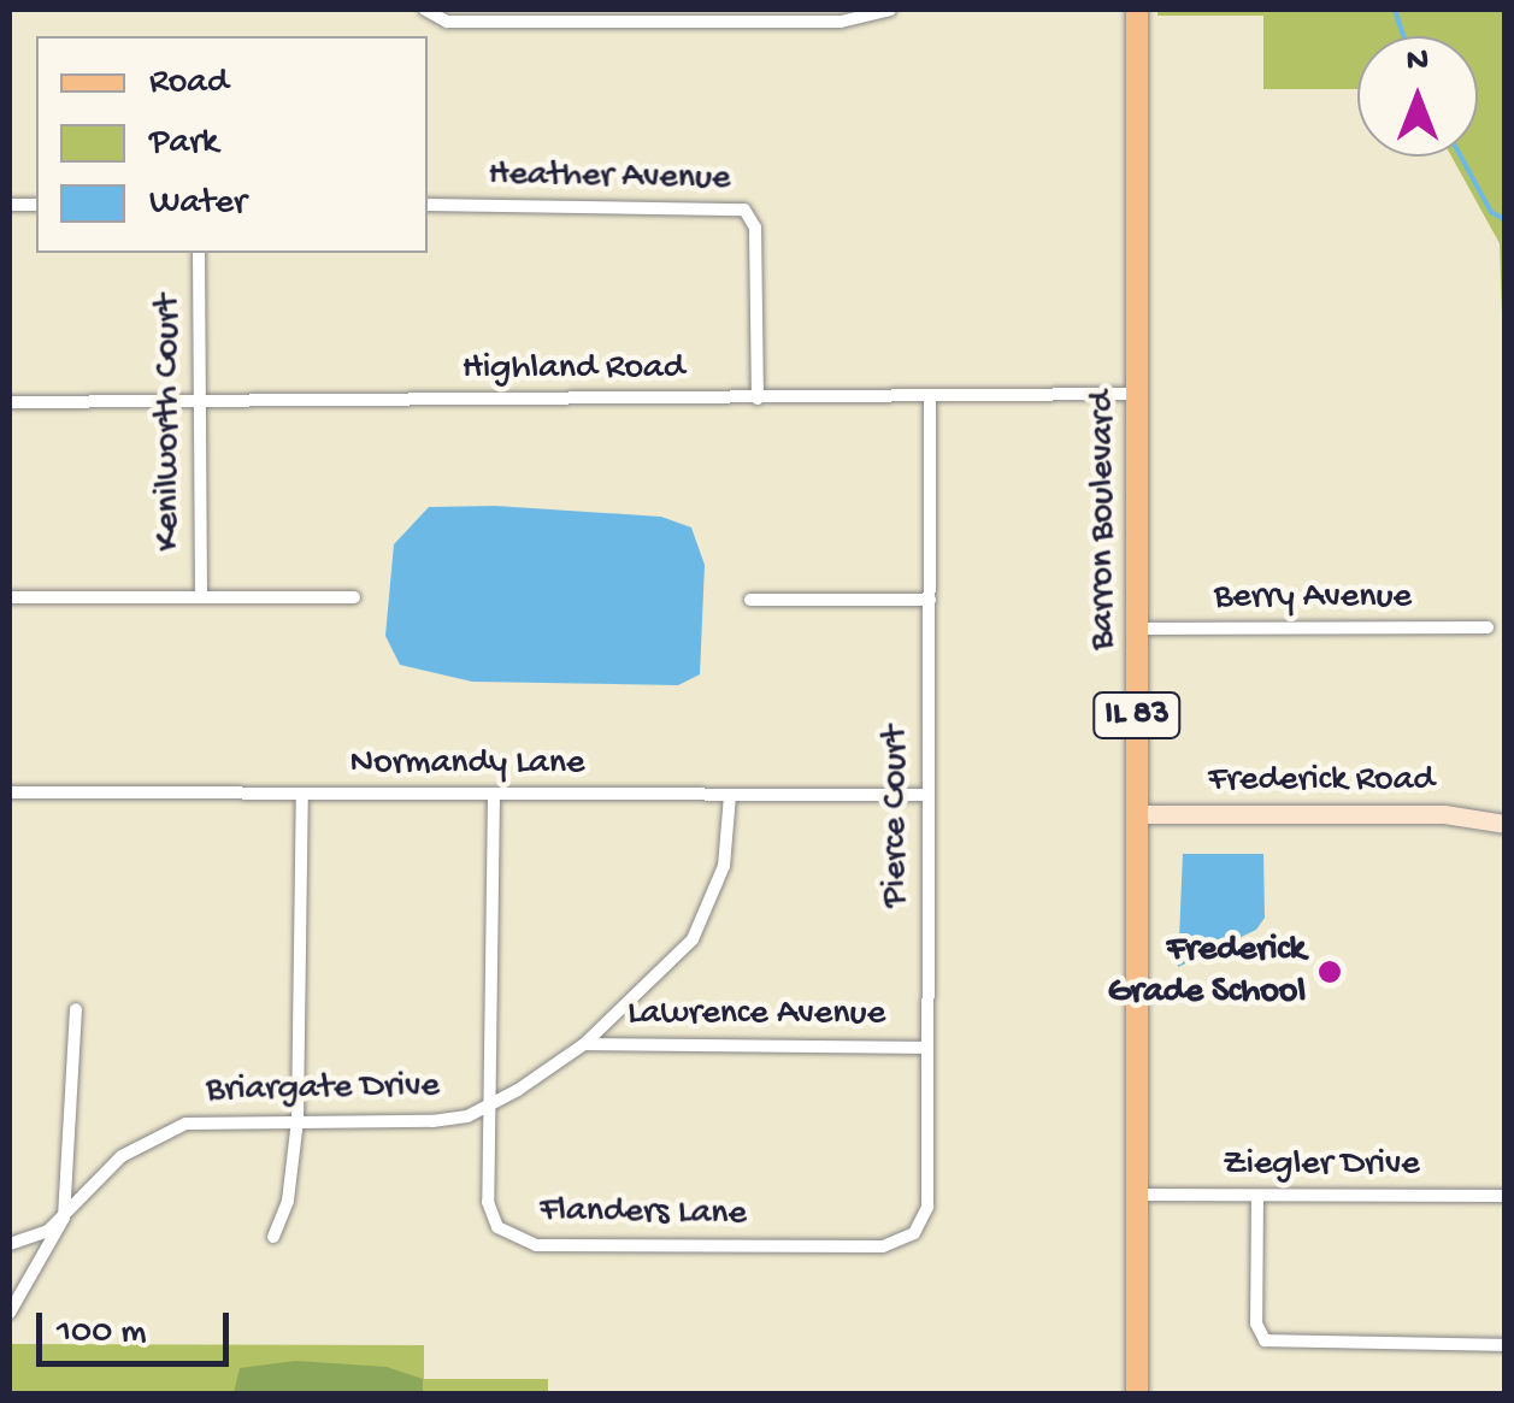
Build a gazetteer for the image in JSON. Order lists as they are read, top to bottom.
{
  "streets": {
    "main road": ["Barron Boulevard", "IL 83"],
    "street": [
      "Heather Avenue",
      "Highland Road",
      "Kenilworth Court",
      "Berry Avenue",
      "Normandy Lane",
      "Frederick Road",
      "Pierce Court",
      "Lawrence Avenue",
      "Briargate Drive",
      "Ziegler Drive",
      "Flanders Lane"
    ]
  },
  "crossings": [
    ["Heather Avenue", "Highland Road"],
    ["Highland Road", "Kenilworth Court"],
    ["Highland Road", "Barron Boulevard"],
    ["Highland Road", "Pierce Court"],
    ["Barron Boulevard", "Berry Avenue"],
    ["Barron Boulevard", "Frederick Road"],
    ["Barron Boulevard", "Ziegler Drive"],
    ["Normandy Lane", "Pierce Court"],
    ["Normandy Lane", "Briargate Drive"],
    ["Pierce Court", "Lawrence Avenue"],
    ["Pierce Court", "Flanders Lane"],
    ["Lawrence Avenue", "Briargate Drive"],
    ["Briargate Drive", "Flanders Lane"]
  ],
  "places": ["Frederick Grade School"],
  "legend": ["Road", "Park", "Water"],
  "scale_bar": "100 m",
  "north": "top"
}
